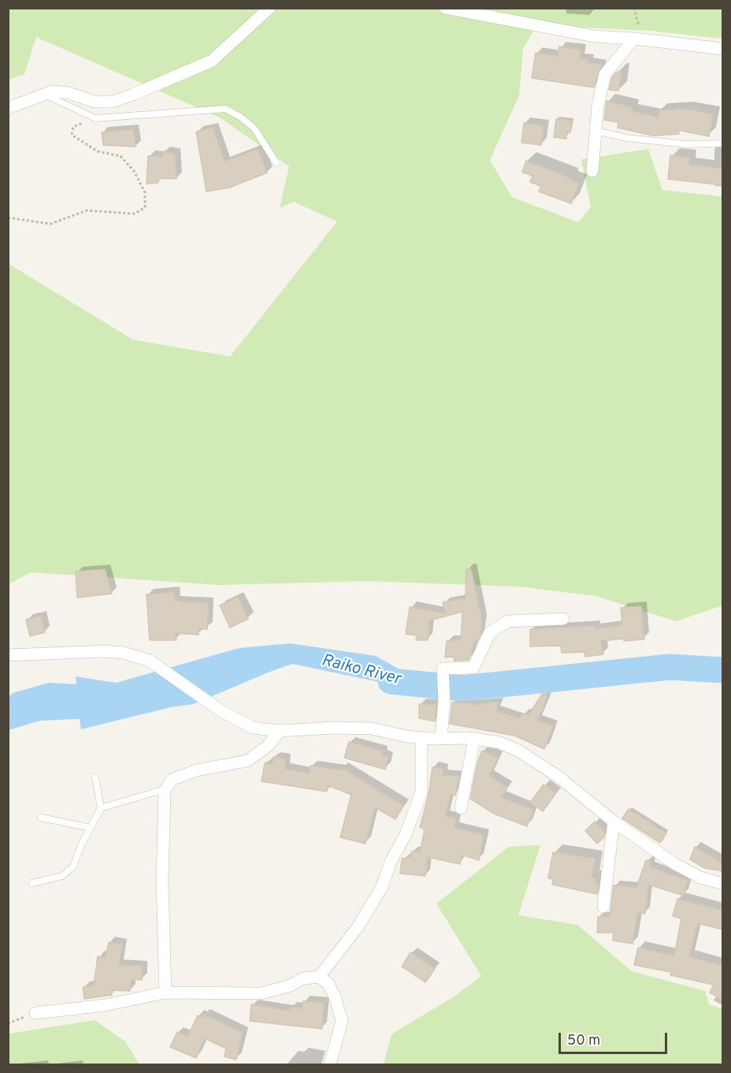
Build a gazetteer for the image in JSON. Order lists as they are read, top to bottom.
{
  "water": ["Raiko River"],
  "scale_bar": "50 m"
}
